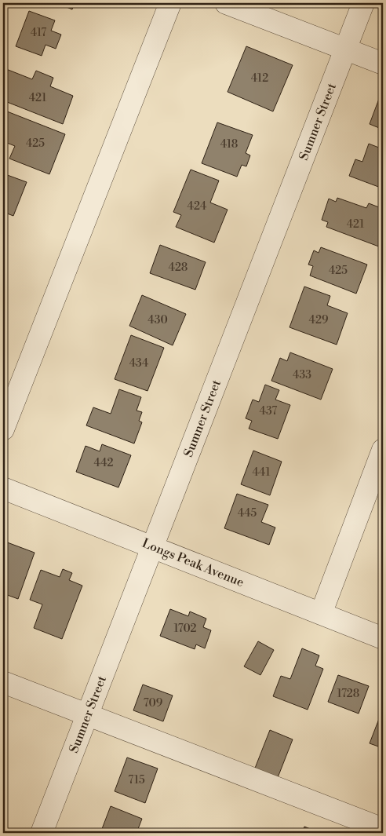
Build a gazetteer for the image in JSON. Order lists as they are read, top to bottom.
{
  "streets": {
    "street": ["Sumner Street", "Longs Peak Avenue"]
  },
  "crossings": [
    ["Sumner Street", "Longs Peak Avenue"]
  ],
  "house_numbers": [
    "417",
    "412",
    "421",
    "425",
    "418",
    "424",
    "421",
    "428",
    "425",
    "430",
    "429",
    "434",
    "433",
    "437",
    "442",
    "441",
    "445",
    "1702",
    "1728",
    "709",
    "715"
  ]
}
